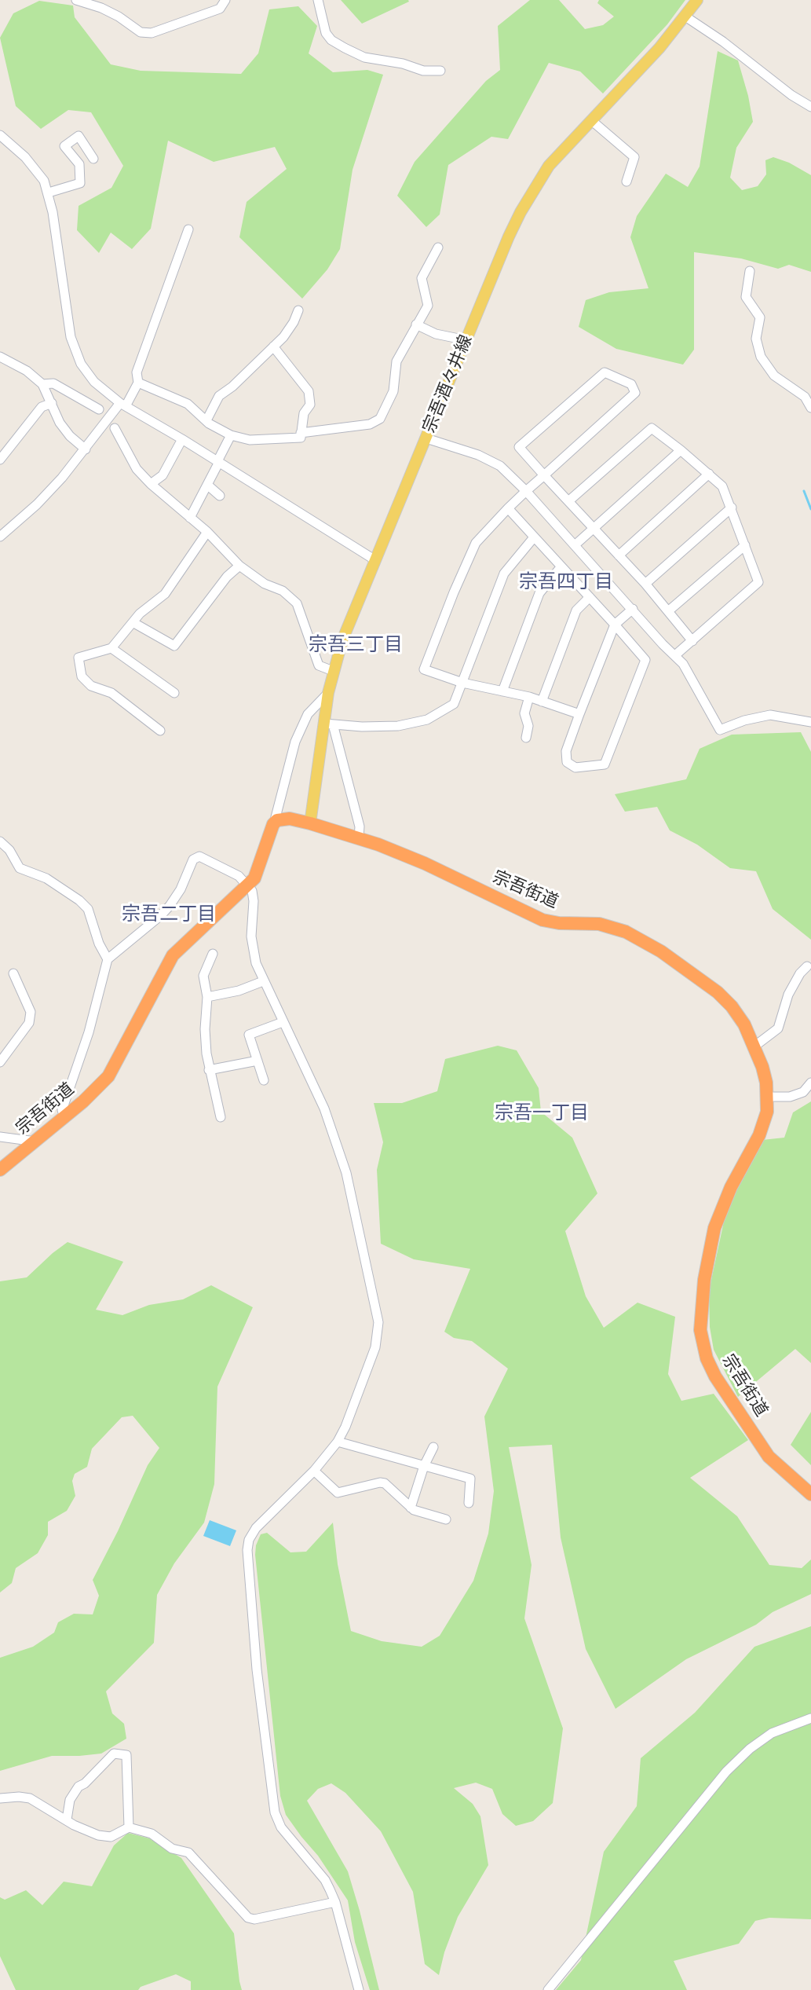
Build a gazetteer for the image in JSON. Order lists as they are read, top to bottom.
{
  "streets": {
    "highway": ["宗吾街道"],
    "main road": ["宗吾酒々井線"]
  },
  "crossings": [
    ["宗吾酒々井線", "宗吾街道"]
  ],
  "districts": [
    "宗吾四丁目",
    "宗吾三丁目",
    "宗吾二丁目",
    "宗吾一丁目"
  ]
}
